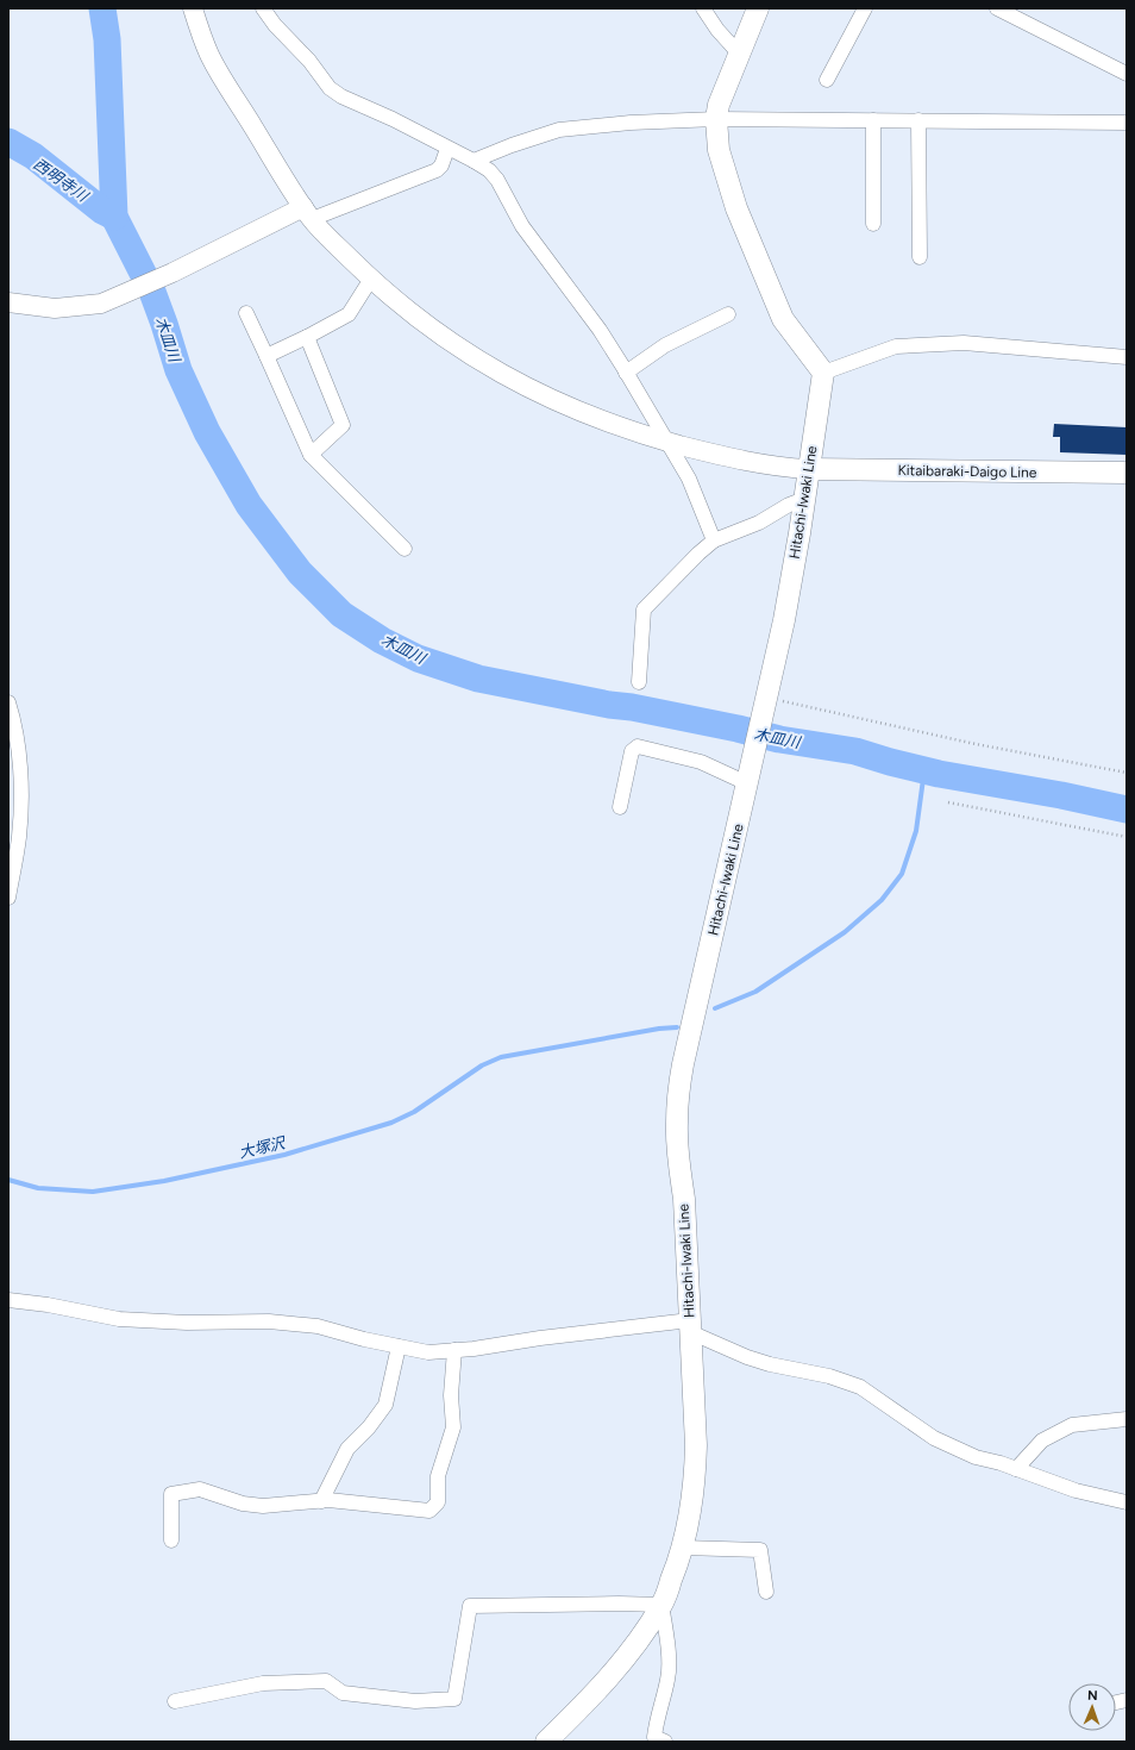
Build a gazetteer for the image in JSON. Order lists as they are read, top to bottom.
{
  "streets": {
    "main road": ["Kitaibaraki-Daigo Line", "Hitachi-Iwaki Line"]
  },
  "crossings": [
    ["Kitaibaraki-Daigo Line", "Hitachi-Iwaki Line"]
  ],
  "water": ["西明寺川", "木皿川", "大塚沢"],
  "north": "top"
}
